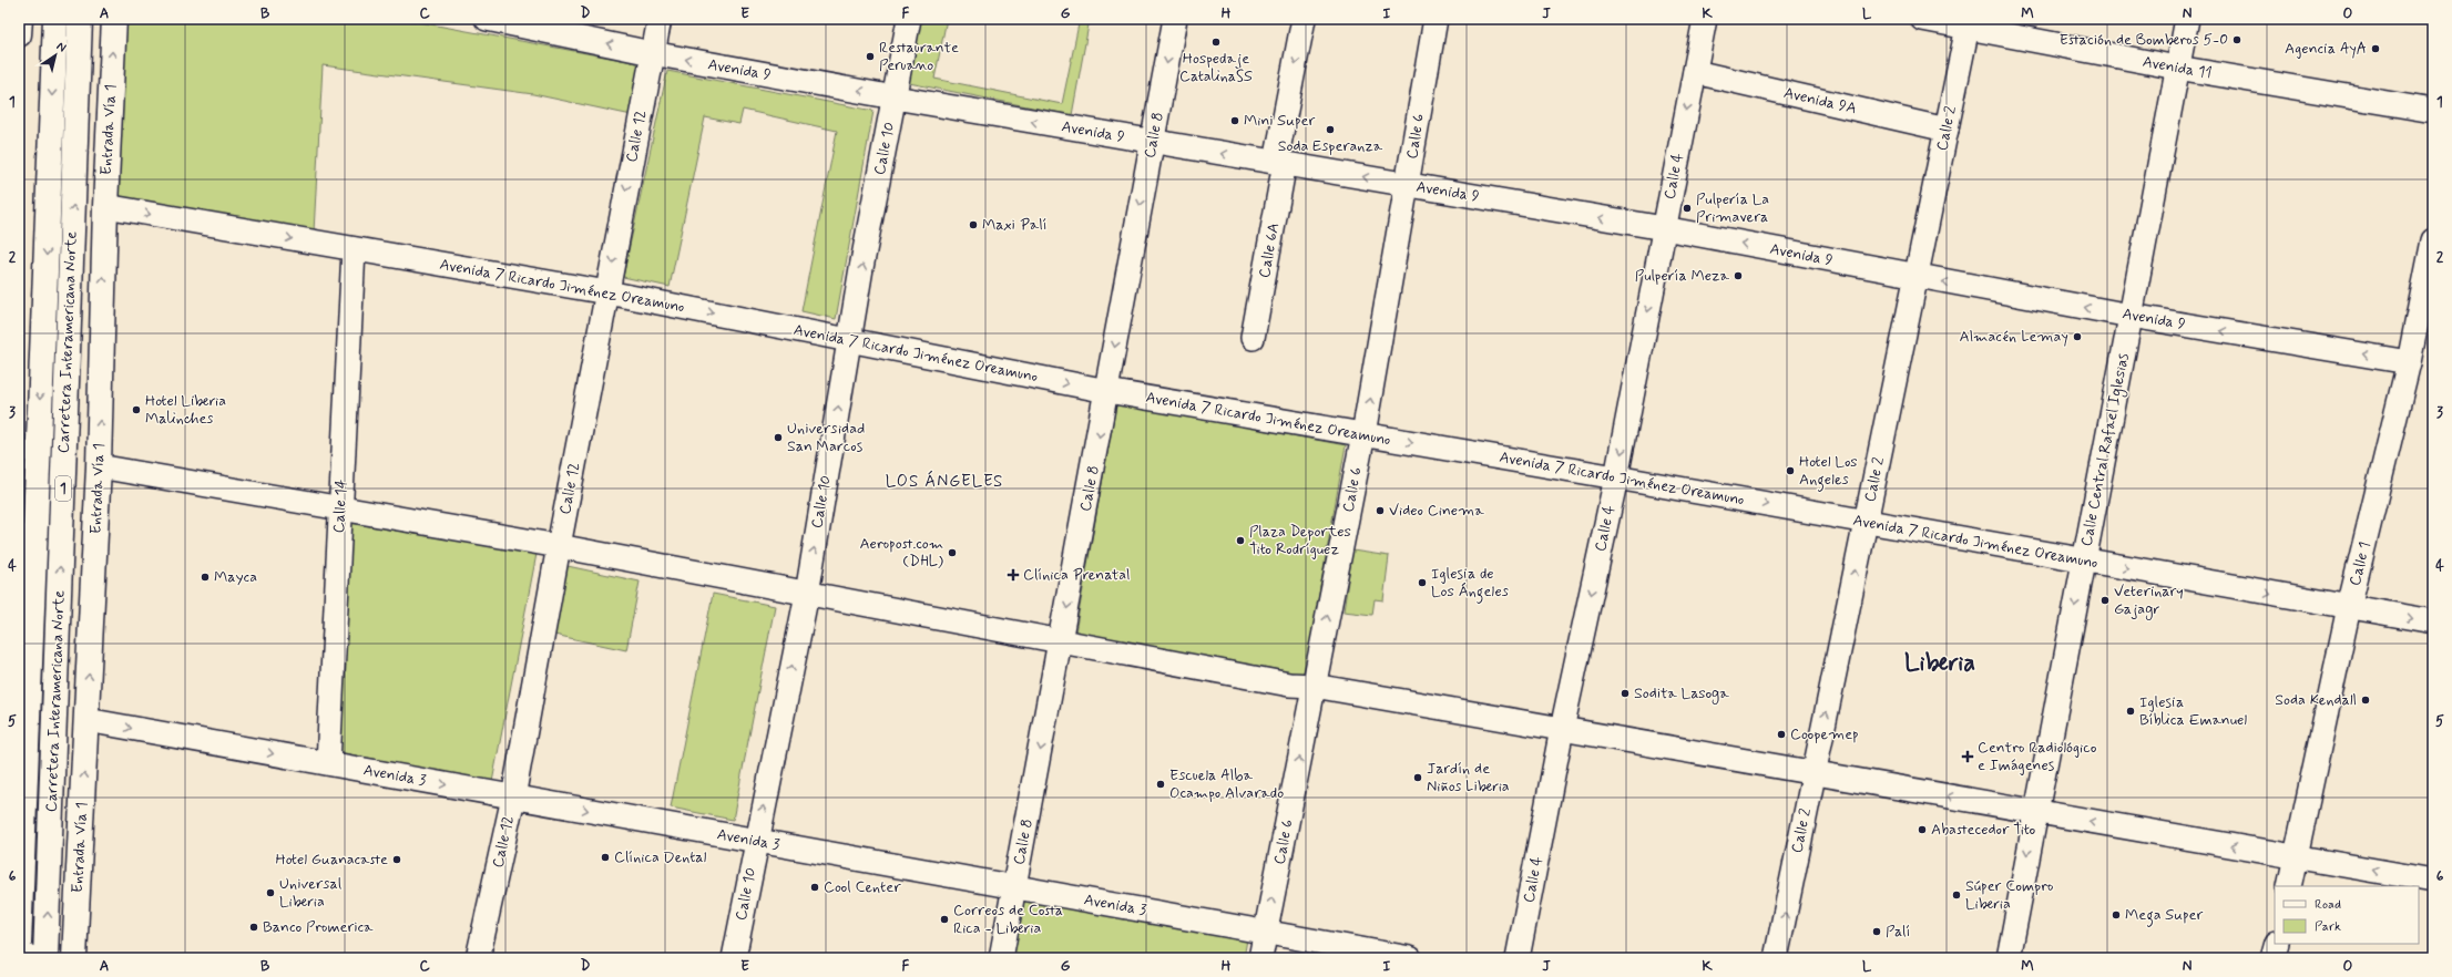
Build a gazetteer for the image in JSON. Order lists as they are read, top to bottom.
{
  "streets": {
    "main road": ["Entrada Vía 1", "Carretera Interamericana Norte", "1"],
    "street": [
      "Avenida 11",
      "Avenida 9",
      "Avenida 9A",
      "Calle 2",
      "Calle 8",
      "Calle 12",
      "Calle 6",
      "Calle 10",
      "Calle 4",
      "Calle 6A",
      "Avenida 7 Ricardo Jiménez Oreamuno",
      "Calle Central Rafael Iglesias",
      "Calle 14",
      "Calle 1",
      "Avenida 3"
    ]
  },
  "crossings": [
    ["Avenida 11", "Calle 2"],
    ["Avenida 11", "Calle Central Rafael Iglesias"],
    ["Avenida 9", "Calle 2"],
    ["Avenida 9", "Calle 8"],
    ["Avenida 9", "Calle 12"],
    ["Avenida 9", "Calle 6"],
    ["Avenida 9", "Calle 10"],
    ["Avenida 9", "Calle 4"],
    ["Avenida 9", "Calle 6A"],
    ["Avenida 9", "Calle Central Rafael Iglesias"],
    ["Avenida 9", "Calle 1"],
    ["Avenida 9A", "Calle 2"],
    ["Avenida 9A", "Calle 4"],
    ["Calle 2", "Avenida 7 Ricardo Jiménez Oreamuno"],
    ["Entrada Vía 1", "Avenida 7 Ricardo Jiménez Oreamuno"],
    ["Entrada Vía 1", "Avenida 3"],
    ["Calle 8", "Avenida 7 Ricardo Jiménez Oreamuno"],
    ["Calle 8", "Avenida 3"],
    ["Calle 12", "Avenida 7 Ricardo Jiménez Oreamuno"],
    ["Calle 12", "Avenida 3"],
    ["Calle 6", "Avenida 7 Ricardo Jiménez Oreamuno"],
    ["Calle 6", "Avenida 3"],
    ["Calle 10", "Avenida 7 Ricardo Jiménez Oreamuno"],
    ["Calle 10", "Avenida 3"],
    ["Calle 4", "Avenida 7 Ricardo Jiménez Oreamuno"],
    ["Avenida 7 Ricardo Jiménez Oreamuno", "Calle Central Rafael Iglesias"],
    ["Avenida 7 Ricardo Jiménez Oreamuno", "Calle 14"],
    ["Avenida 7 Ricardo Jiménez Oreamuno", "Calle 1"],
    ["Calle 14", "Avenida 3"]
  ],
  "one_way": [
    "Avenida 9",
    "Calle 2",
    "Entrada Vía 1",
    "Calle 8",
    "Calle 6",
    "Calle 10",
    "Calle 4",
    "Calle 6A",
    "Avenida 7 Ricardo Jiménez Oreamuno",
    "Calle Central Rafael Iglesias",
    "Avenida 3"
  ],
  "districts": ["LOS ÁNGELES", "Liberia"],
  "places": {
    "other": [
      "Estación de Bomberos 5-0",
      "Hospedaje CatalinaSS",
      "Agencia AyA",
      "Restaurante Peruano",
      "Mini Super",
      "Soda Esperanza",
      "Pulpería La Primavera",
      "Maxi Palí",
      "Pulpería Meza",
      "Almacén Lemay",
      "Hotel Liberia Malinches",
      "Universidad San Marcos",
      "Hotel Los Angeles",
      "Video Cinema",
      "Plaza Deportes Tito Rodríguez",
      "Aeropost.com (DHL)",
      "Mayca",
      "Iglesia de Los Ángeles",
      "Veterinary Gajagr",
      "Sodita Lasoga",
      "Soda Kendall",
      "Iglesia Bíblica Emanuel",
      "Coopemep",
      "Jardín de Niños Liberia",
      "Escuela Alba Ocampo Alvarado",
      "Abastecedor Tito",
      "Clínica Dental",
      "Hotel Guanacaste",
      "Cool Center",
      "Universal Liberia",
      "Súper Compro Liberia",
      "Mega Super",
      "Correos de Costa Rica - Liberia",
      "Banco Promerica",
      "Palí"
    ],
    "health": ["Clínica Prenatal", "Centro Radiológico e Imágenes"]
  },
  "legend": ["Road", "Park"],
  "north": "top right",
  "grid": {
    "columns": [
      "A",
      "B",
      "C",
      "D",
      "E",
      "F",
      "G",
      "H",
      "I",
      "J",
      "K",
      "L",
      "M",
      "N",
      "O"
    ],
    "rows": [
      "1",
      "2",
      "3",
      "4",
      "5",
      "6"
    ]
  }
}
